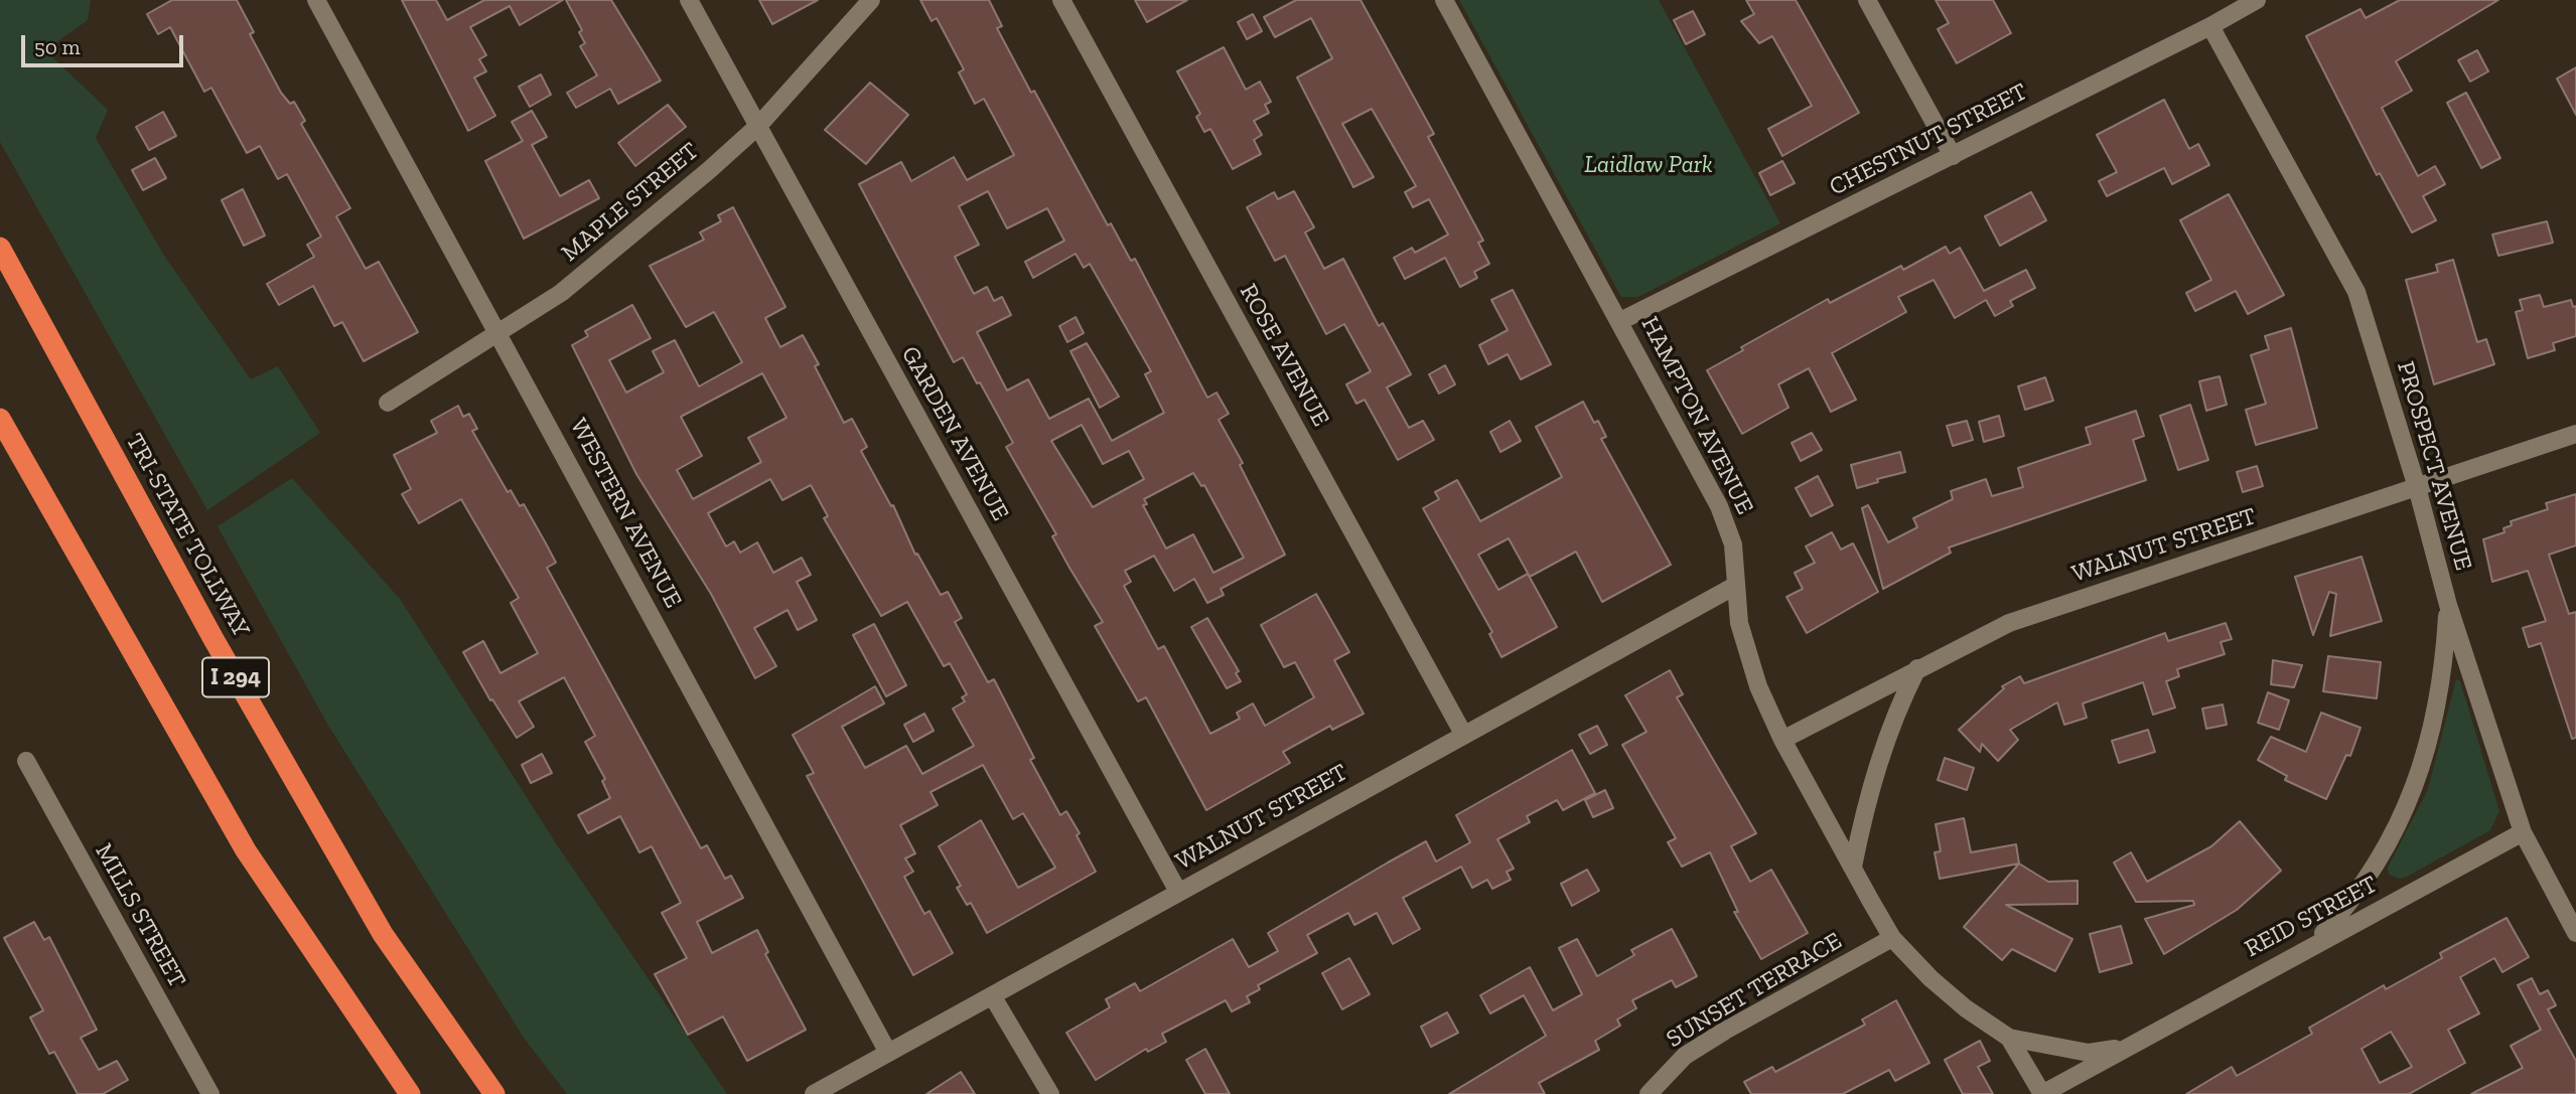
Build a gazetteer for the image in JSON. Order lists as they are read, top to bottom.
{
  "streets": {
    "highway": ["TRI-STATE TOLLWAY", "I 294"],
    "street": [
      "CHESTNUT STREET",
      "MAPLE STREET",
      "ROSE AVENUE",
      "HAMPTON AVENUE",
      "GARDEN AVENUE",
      "PROSPECT AVENUE",
      "WESTERN AVENUE",
      "WALNUT STREET",
      "MILLS STREET",
      "REID STREET",
      "SUNSET TERRACE"
    ]
  },
  "crossings": [
    ["CHESTNUT STREET", "HAMPTON AVENUE"],
    ["CHESTNUT STREET", "PROSPECT AVENUE"],
    ["MAPLE STREET", "GARDEN AVENUE"],
    ["MAPLE STREET", "WESTERN AVENUE"],
    ["ROSE AVENUE", "WALNUT STREET"],
    ["HAMPTON AVENUE", "WALNUT STREET"],
    ["HAMPTON AVENUE", "REID STREET"],
    ["HAMPTON AVENUE", "SUNSET TERRACE"],
    ["GARDEN AVENUE", "WALNUT STREET"],
    ["PROSPECT AVENUE", "WALNUT STREET"],
    ["PROSPECT AVENUE", "REID STREET"],
    ["WESTERN AVENUE", "WALNUT STREET"]
  ],
  "parks": ["Laidlaw Park"],
  "scale_bar": "50 m"
}
